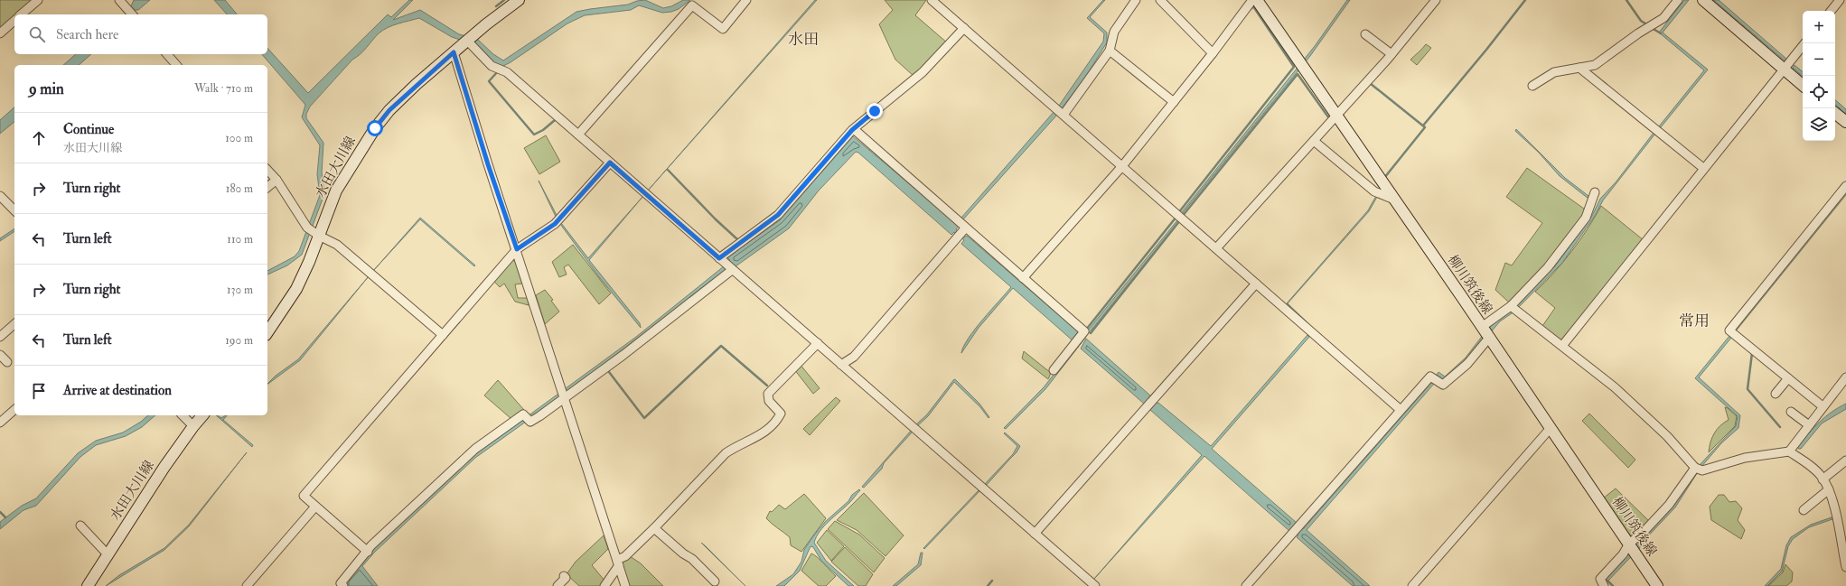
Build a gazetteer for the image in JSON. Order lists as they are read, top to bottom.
{
  "streets": {
    "main road": ["水田大川線", "柳川筑後線"]
  },
  "districts": ["水田", "常用"],
  "page": {
    "map_buttons": ["+", "−"],
    "search": "Search here",
    "heading": ["9 min", "Walk · 710 m"],
    "list": [
      ["Continue", "水田大川線", "100 m"],
      ["Turn right", "180 m"],
      ["Turn left", "110 m"],
      ["Turn right", "130 m"],
      ["Turn left", "190 m"],
      "Arrive at destination"
    ]
  }
}
